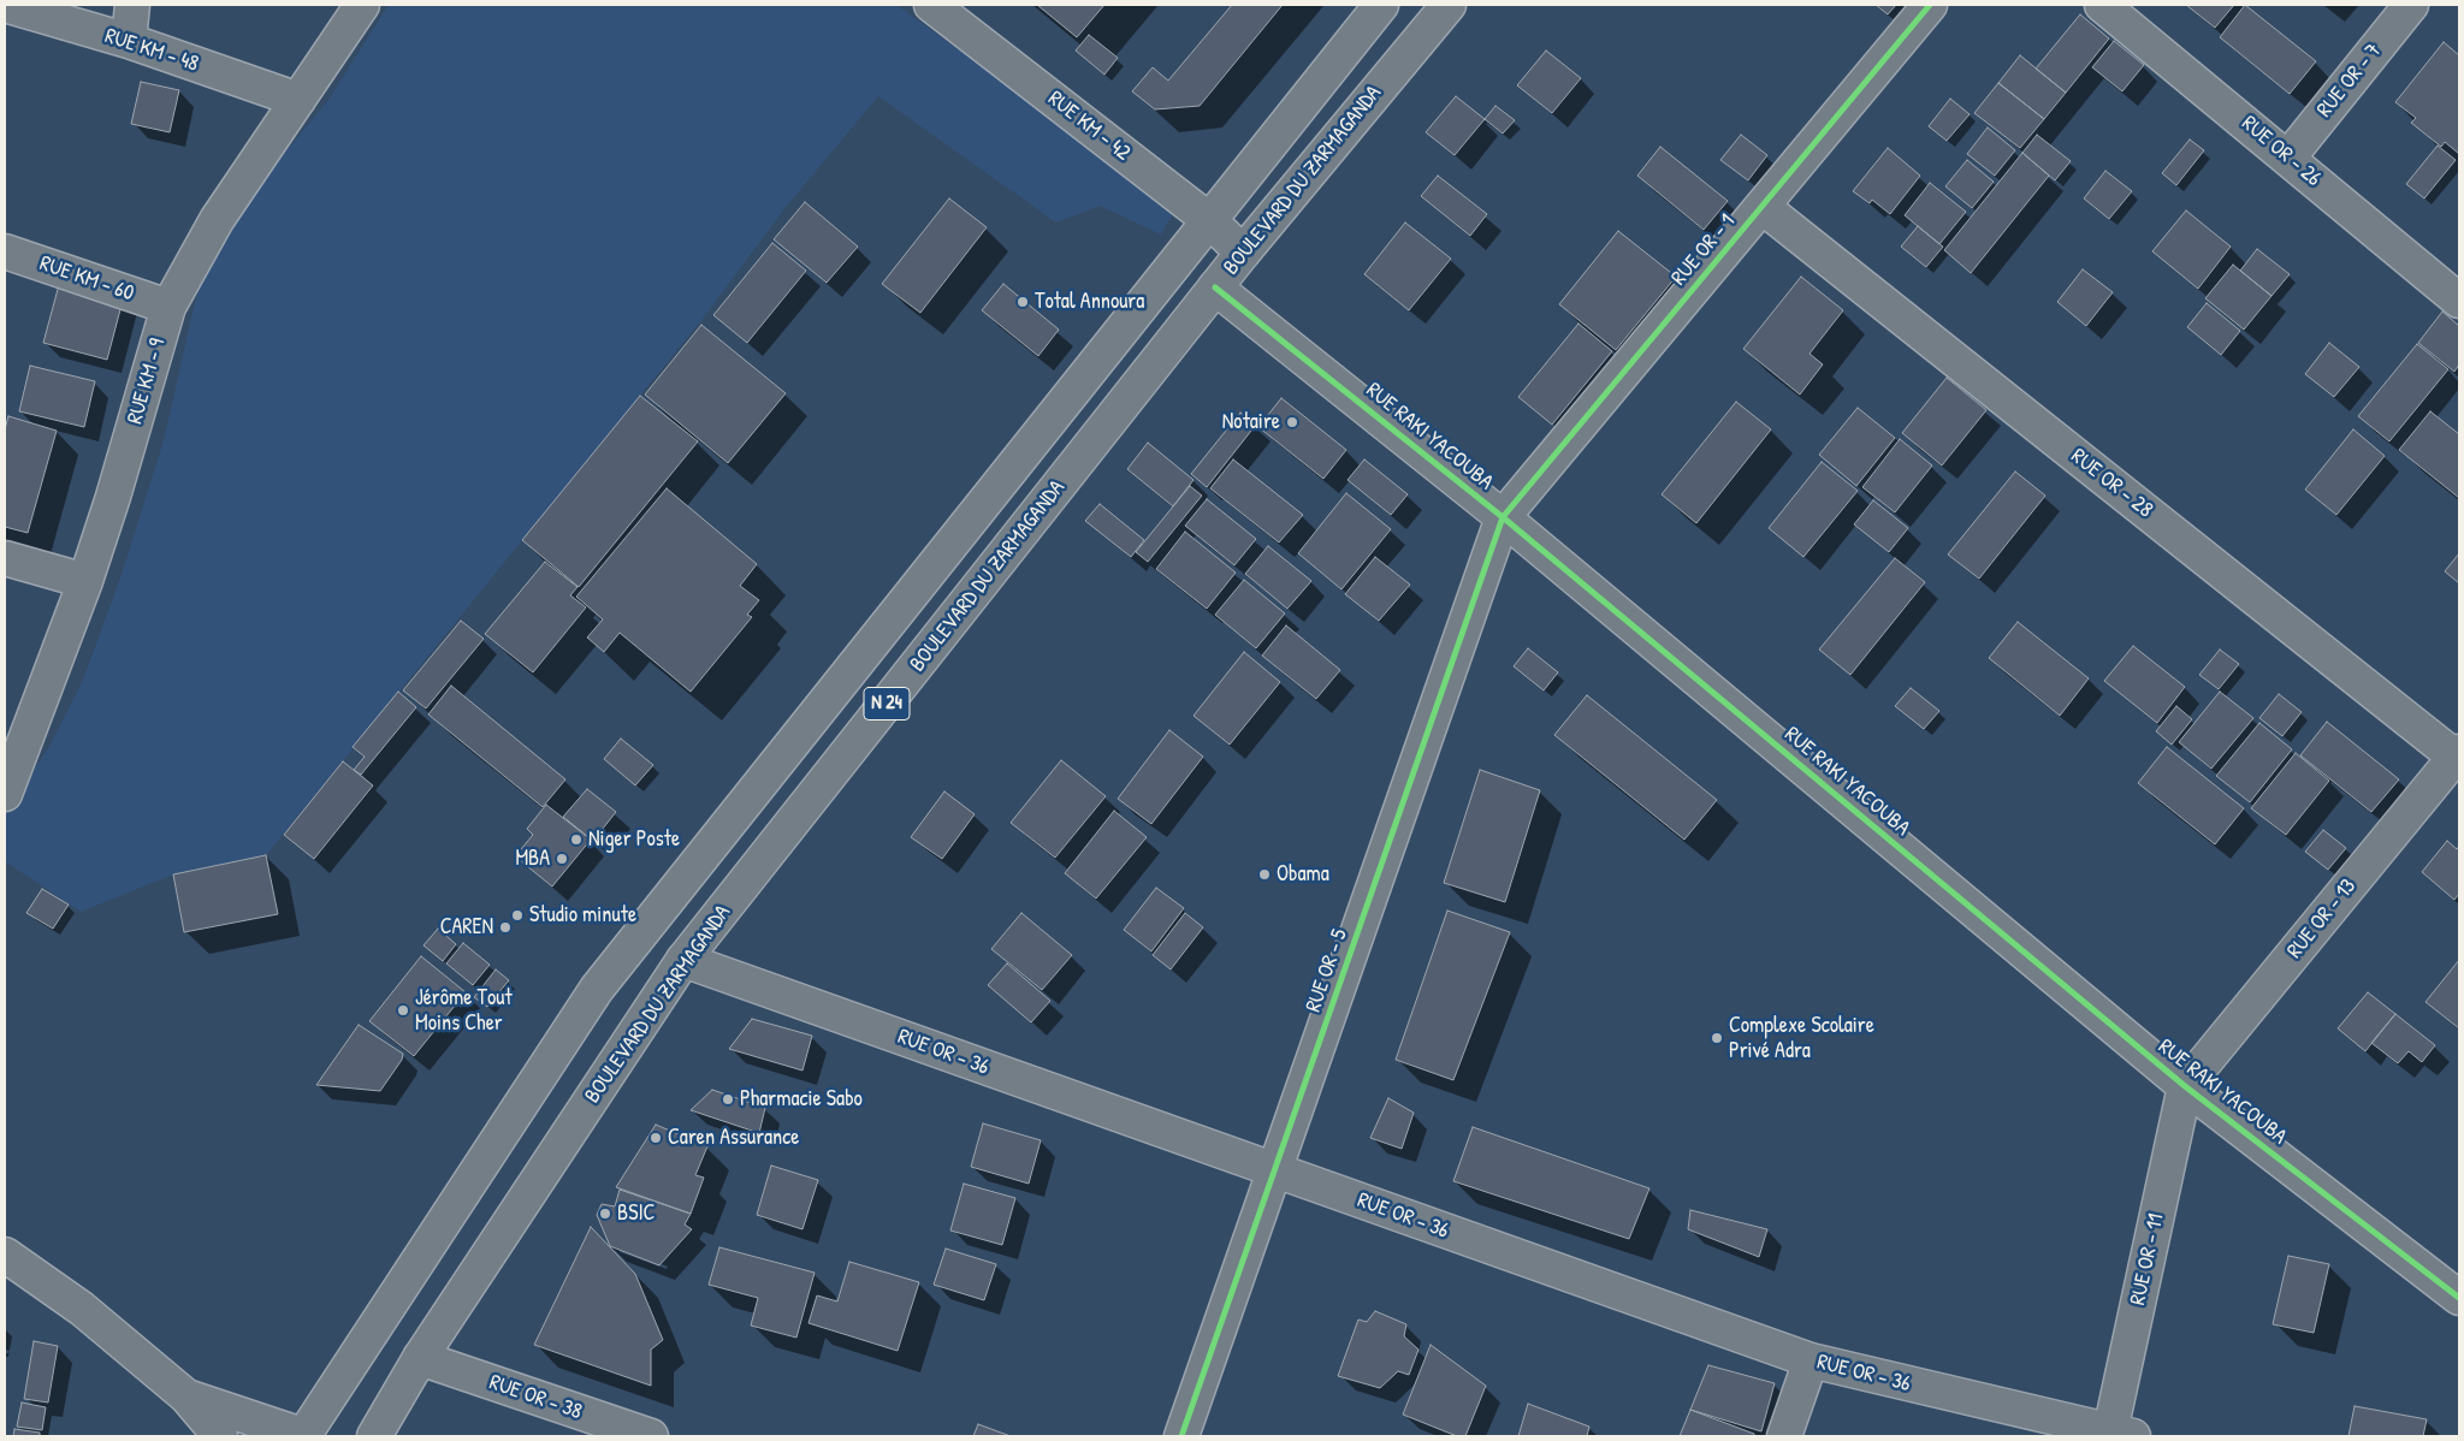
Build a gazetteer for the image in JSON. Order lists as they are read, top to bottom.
{
  "streets": {
    "street": [
      "RUE KM - 48",
      "RUE OR - 7",
      "RUE KM - 42",
      "RUE OR - 26",
      "BOULEVARD DU ZARMAGANDA",
      "RUE OR - 1",
      "RUE KM - 60",
      "RUE KM - 9",
      "RUE RAKI YACOUBA",
      "RUE OR - 28",
      "N 24",
      "RUE OR - 13",
      "RUE OR - 5",
      "RUE OR - 36",
      "RUE OR - 11",
      "RUE OR - 38"
    ]
  },
  "crossings": [
    ["RUE KM - 48", "RUE KM - 9"],
    ["RUE OR - 7", "RUE OR - 26"],
    ["RUE KM - 42", "BOULEVARD DU ZARMAGANDA"],
    ["RUE KM - 42", "N 24"],
    ["BOULEVARD DU ZARMAGANDA", "RUE RAKI YACOUBA"],
    ["BOULEVARD DU ZARMAGANDA", "RUE OR - 36"],
    ["BOULEVARD DU ZARMAGANDA", "RUE OR - 38"],
    ["RUE OR - 1", "RUE RAKI YACOUBA"],
    ["RUE OR - 1", "RUE OR - 28"],
    ["RUE OR - 1", "RUE OR - 5"],
    ["RUE KM - 60", "RUE KM - 9"],
    ["RUE RAKI YACOUBA", "RUE OR - 13"],
    ["RUE RAKI YACOUBA", "RUE OR - 5"],
    ["RUE RAKI YACOUBA", "RUE OR - 11"],
    ["RUE OR - 28", "RUE OR - 13"],
    ["RUE OR - 13", "RUE OR - 11"],
    ["RUE OR - 5", "RUE OR - 36"],
    ["RUE OR - 36", "RUE OR - 11"]
  ],
  "places": [
    "Total Annoura",
    "Notaire",
    "Niger Poste",
    "MBA",
    "Obama",
    "Studio minute",
    "CAREN",
    "Jérôme Tout Moins Cher",
    "Complexe Scolaire Privé Adra",
    "Pharmacie Sabo",
    "Caren Assurance",
    "BSIC"
  ]
}
